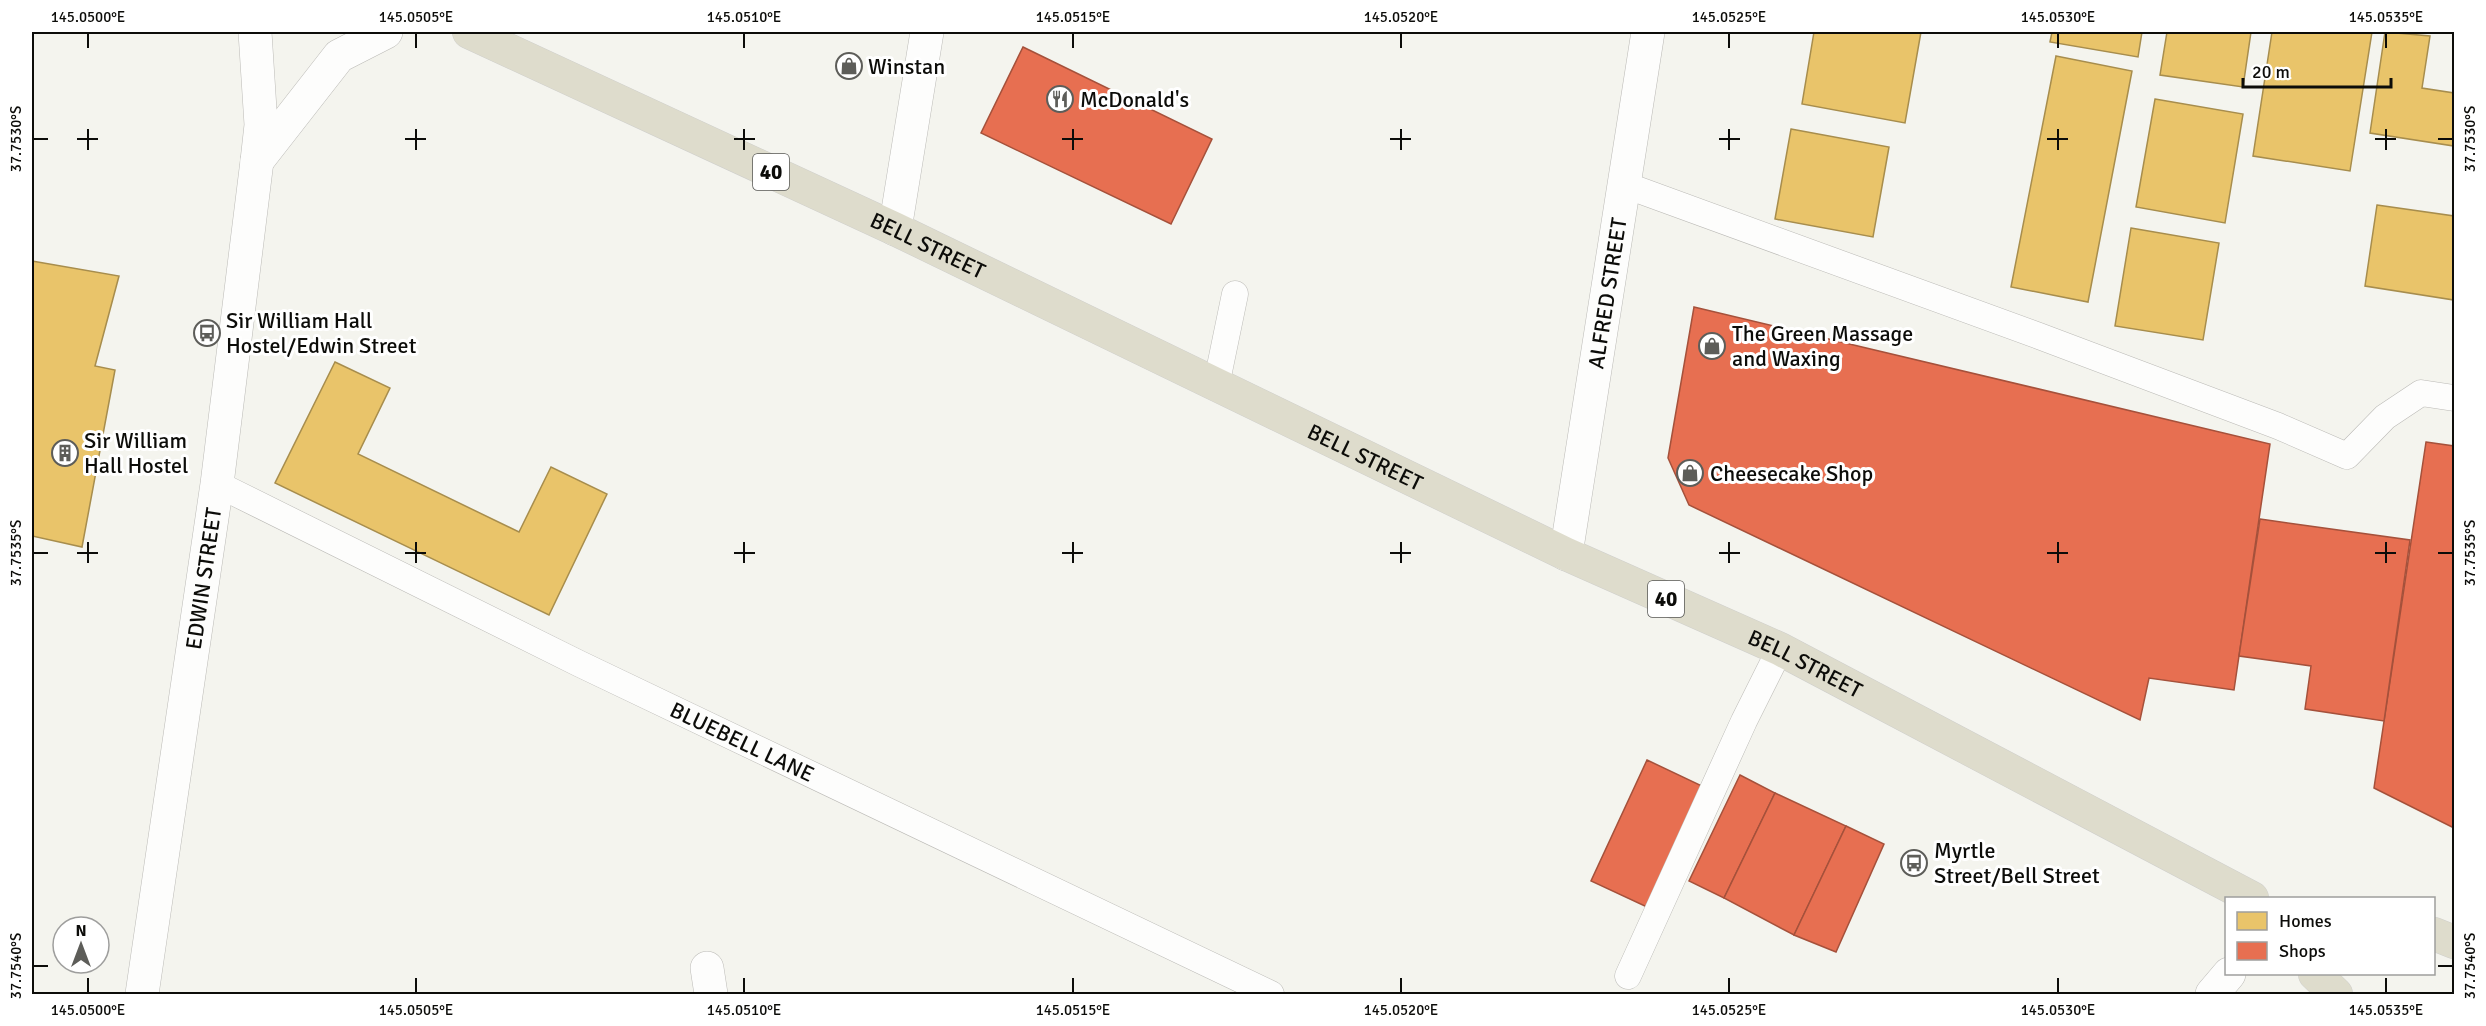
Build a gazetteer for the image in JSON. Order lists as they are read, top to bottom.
{
  "streets": {
    "highway": ["40", "BELL STREET"],
    "street": ["ALFRED STREET", "EDWIN STREET"],
    "lane": ["BLUEBELL LANE"]
  },
  "crossings": [
    ["BELL STREET", "ALFRED STREET"],
    ["EDWIN STREET", "BLUEBELL LANE"]
  ],
  "places": {
    "shop": ["Winstan", "The Green Massage and Waxing", "Cheesecake Shop"],
    "restaurant": ["McDonald's"],
    "bus stop": ["Sir William Hall Hostel/Edwin Street", "Myrtle Street/Bell Street"],
    "building": ["Sir William Hall Hostel"]
  },
  "legend": ["Homes", "Shops"],
  "scale_bar": "20 m",
  "north": "top",
  "coordinates": [
    "145.0500°E",
    "145.0505°E",
    "145.0510°E",
    "145.0515°E",
    "145.0520°E",
    "145.0525°E",
    "145.0530°E",
    "145.0535°E",
    "37.7530°S",
    "37.7535°S",
    "37.7540°S"
  ]
}
